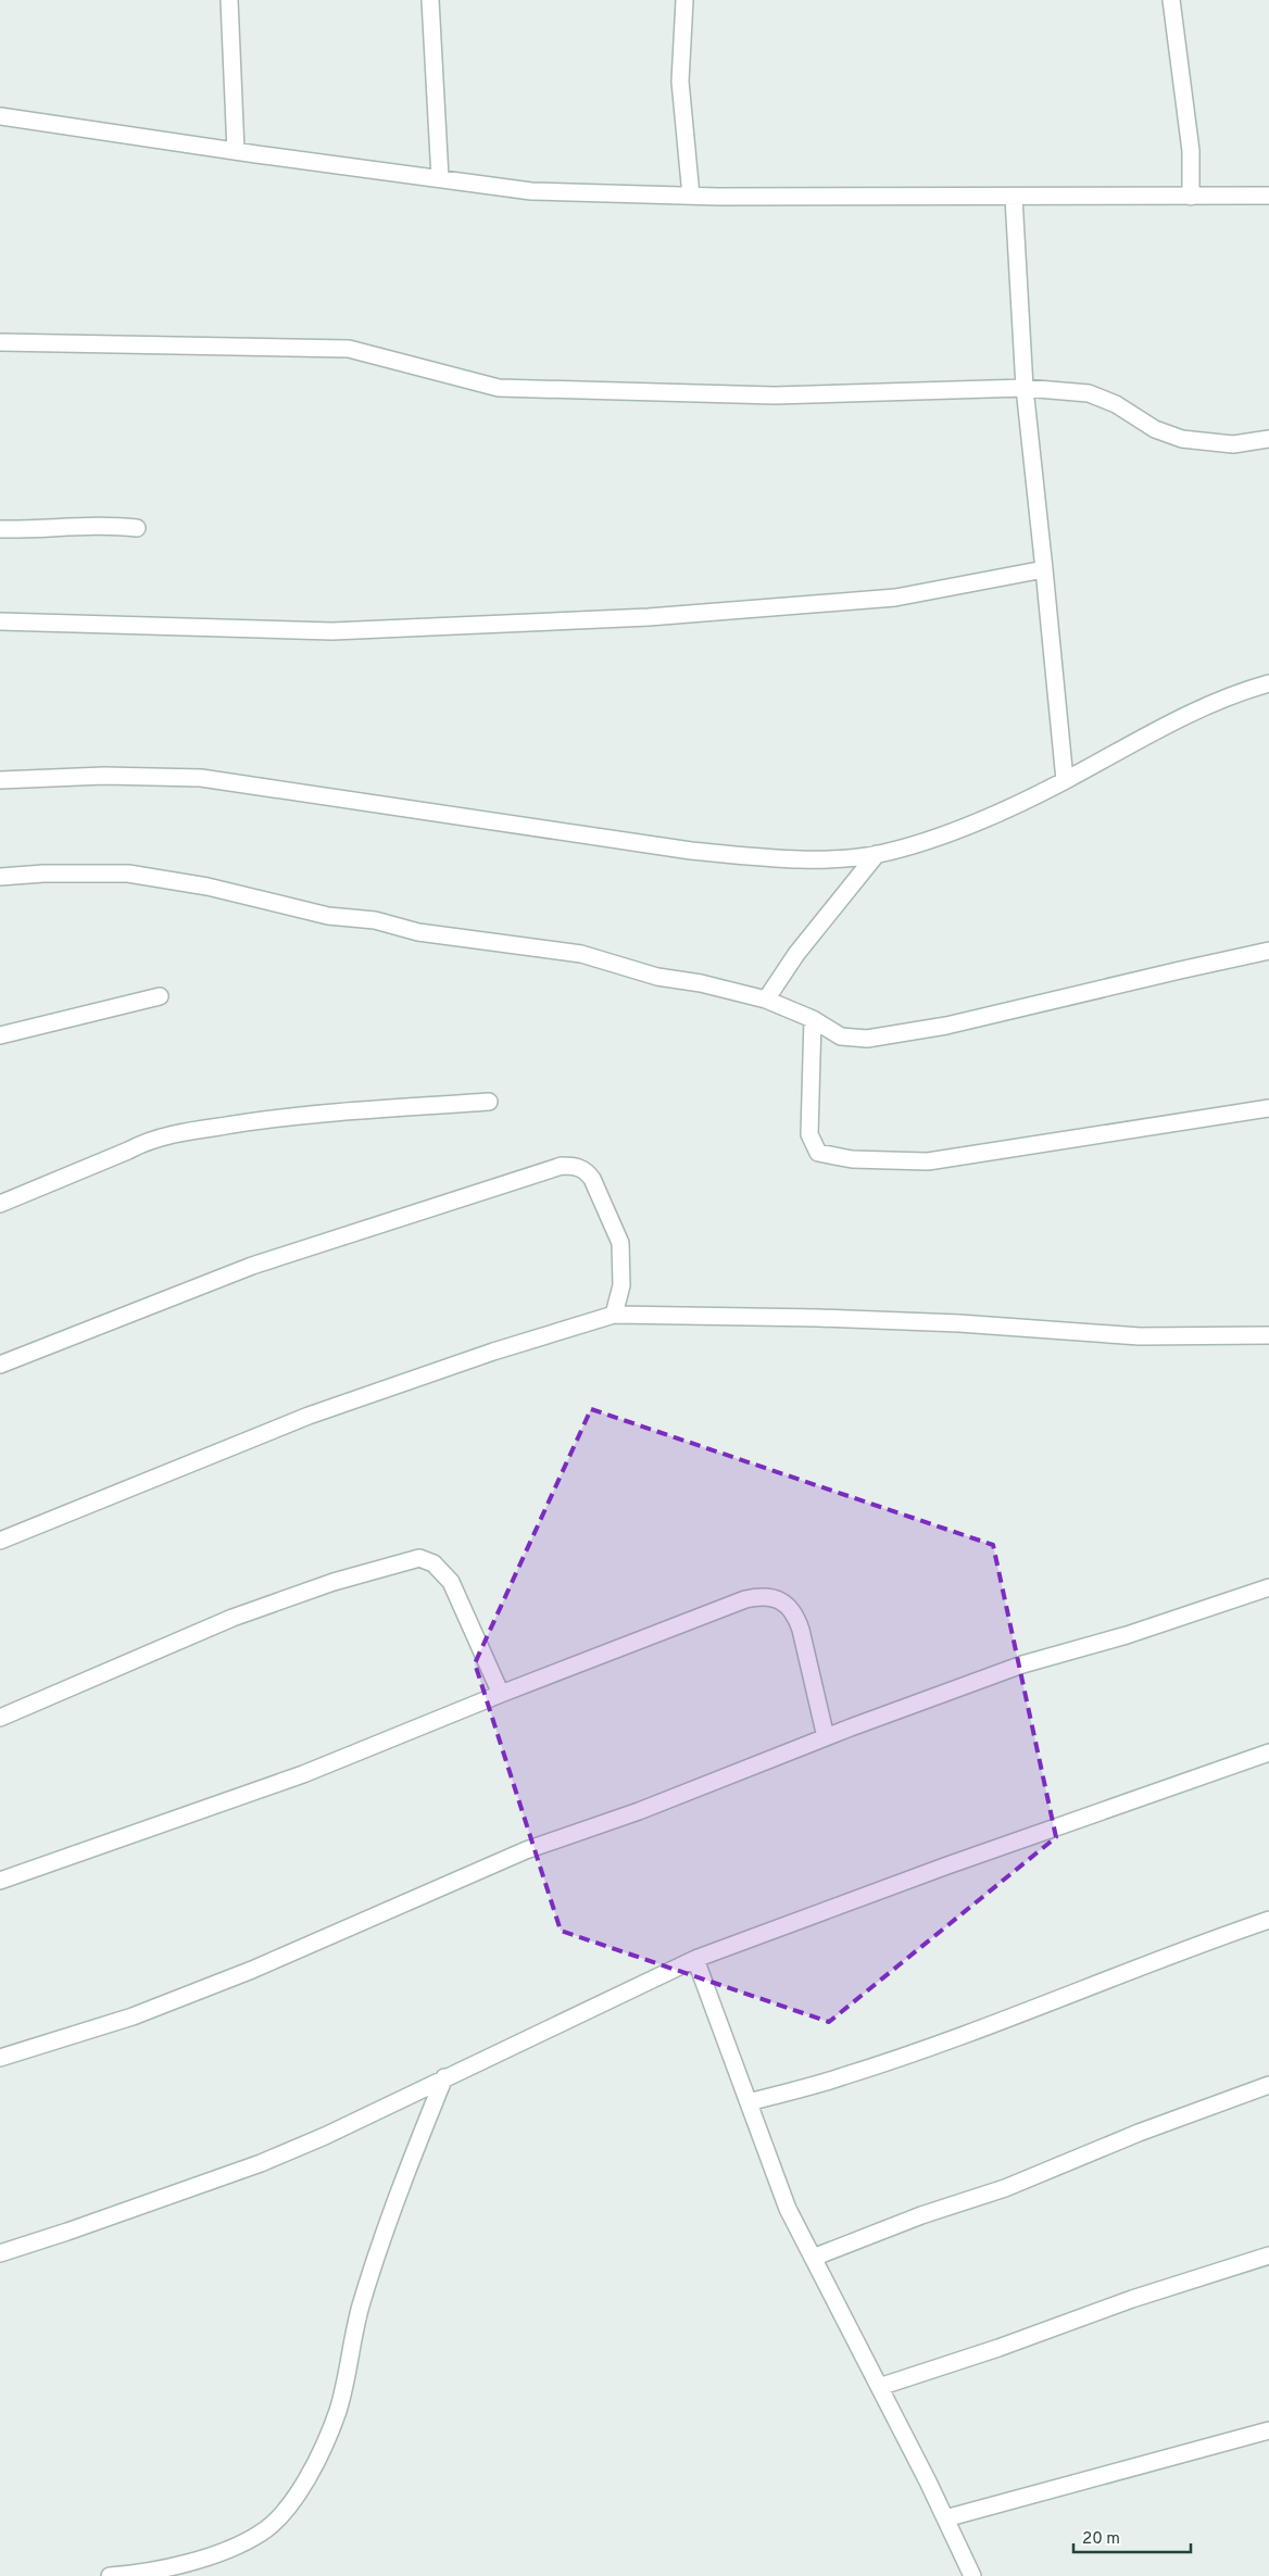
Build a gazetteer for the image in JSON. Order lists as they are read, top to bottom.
{
  "scale_bar": "20 m"
}
